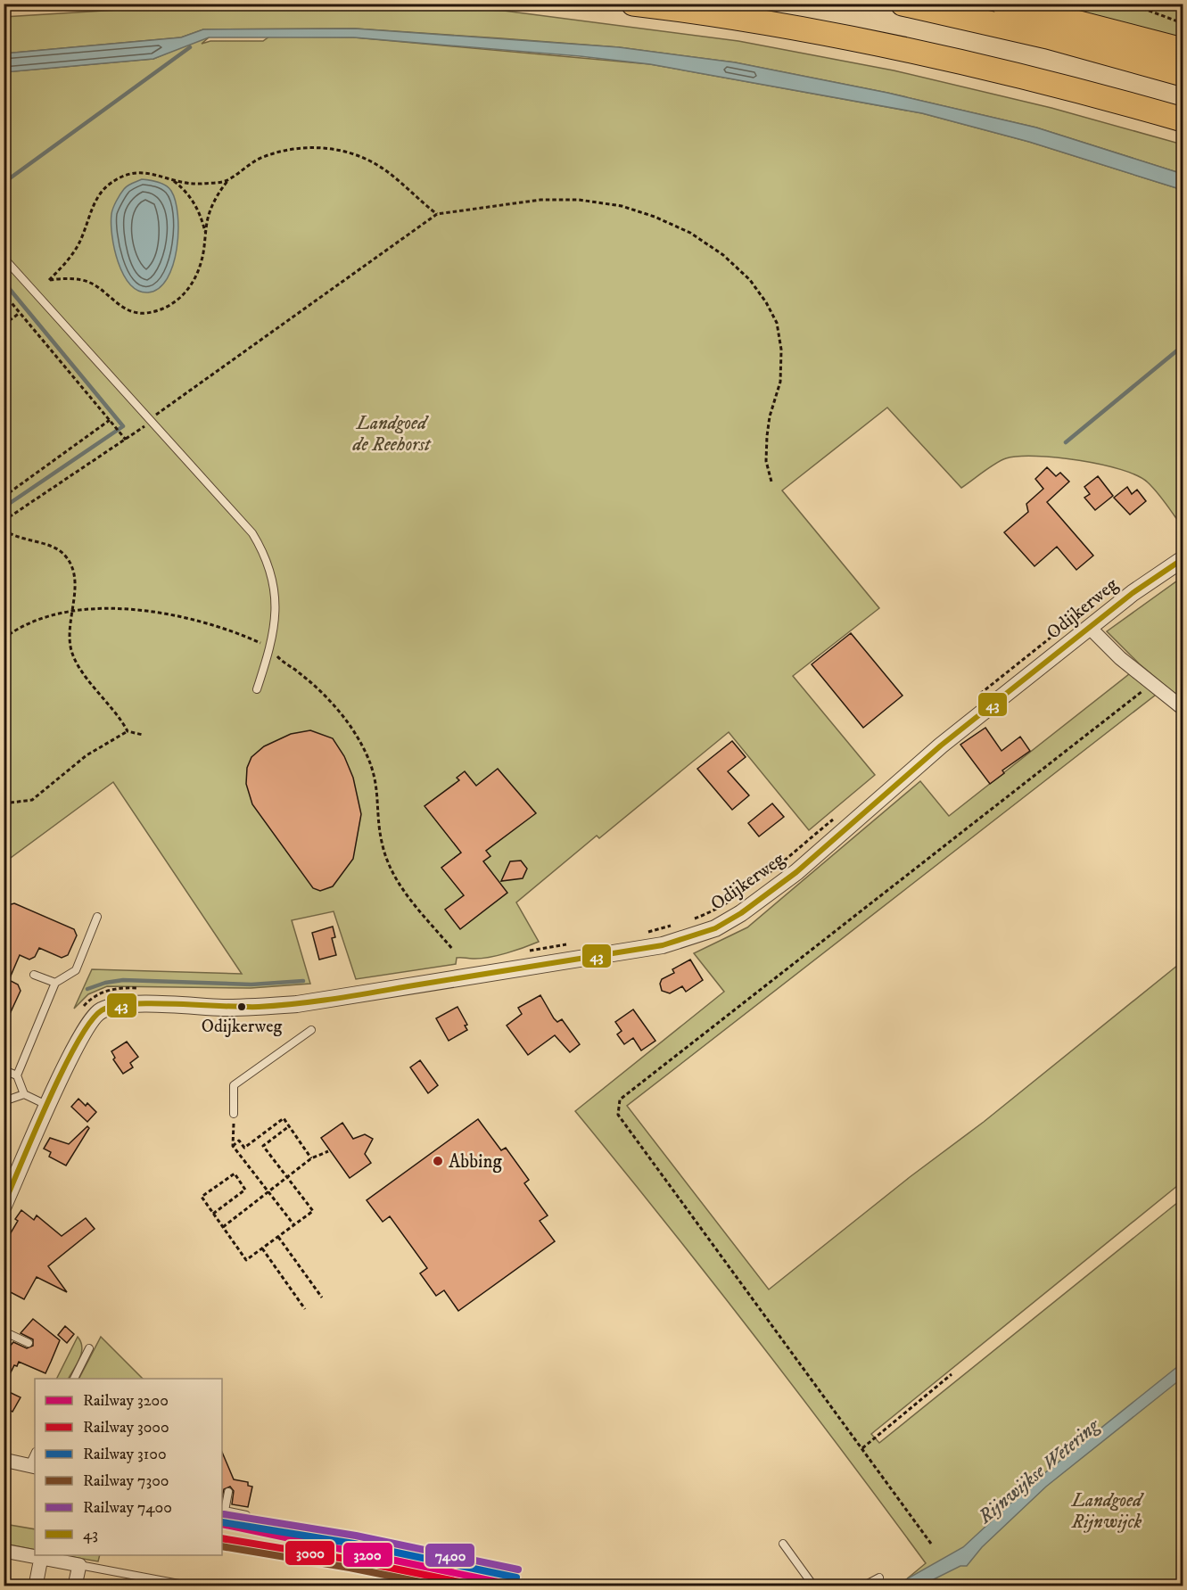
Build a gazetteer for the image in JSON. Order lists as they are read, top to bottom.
{
  "streets": {
    "street": ["Odijkerweg"]
  },
  "water": ["Rijnwijkse Wetering"],
  "parks": ["Landgoed de Reehorst", "Landgoed Rijnwijck"],
  "places": ["Odijkerweg", "Abbing"],
  "lines": [
    "transit line 43",
    "rail line 7400",
    "rail line 3100",
    "rail line 3200",
    "rail line 3000",
    "rail line 7300"
  ],
  "legend": [
    "Railway 3200",
    "Railway 3000",
    "Railway 3100",
    "Railway 7300",
    "Railway 7400",
    "43"
  ]
}
